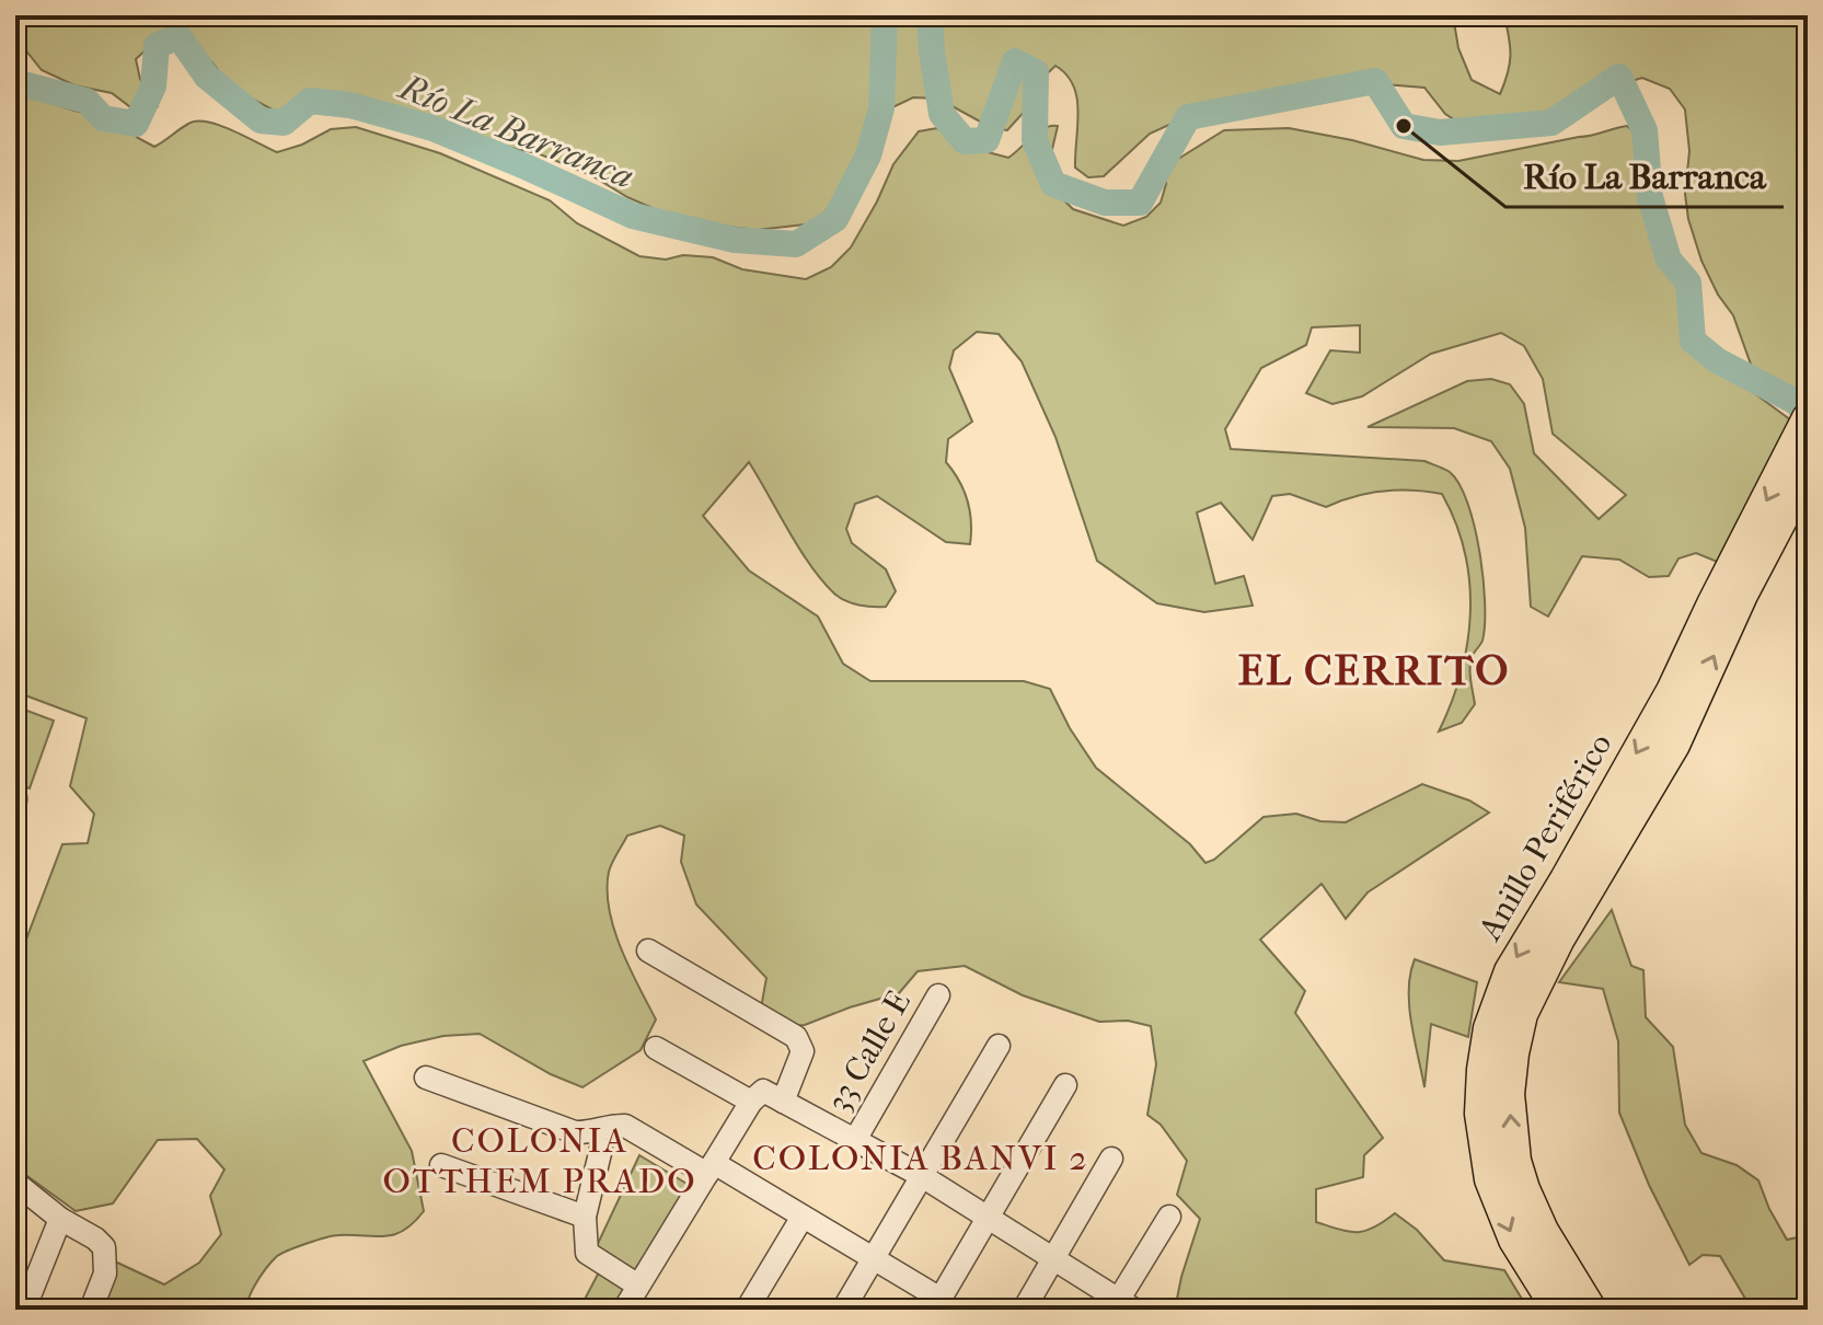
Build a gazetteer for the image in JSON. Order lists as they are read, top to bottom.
{
  "streets": {
    "highway": ["Anillo Periférico"],
    "street": ["33 Calle E"]
  },
  "districts": ["EL CERRITO", "COLONIA OTTHEM PRADO", "COLONIA BANVI 2"],
  "water": ["Río La Barranca"],
  "places": ["Río La Barranca"]
}
